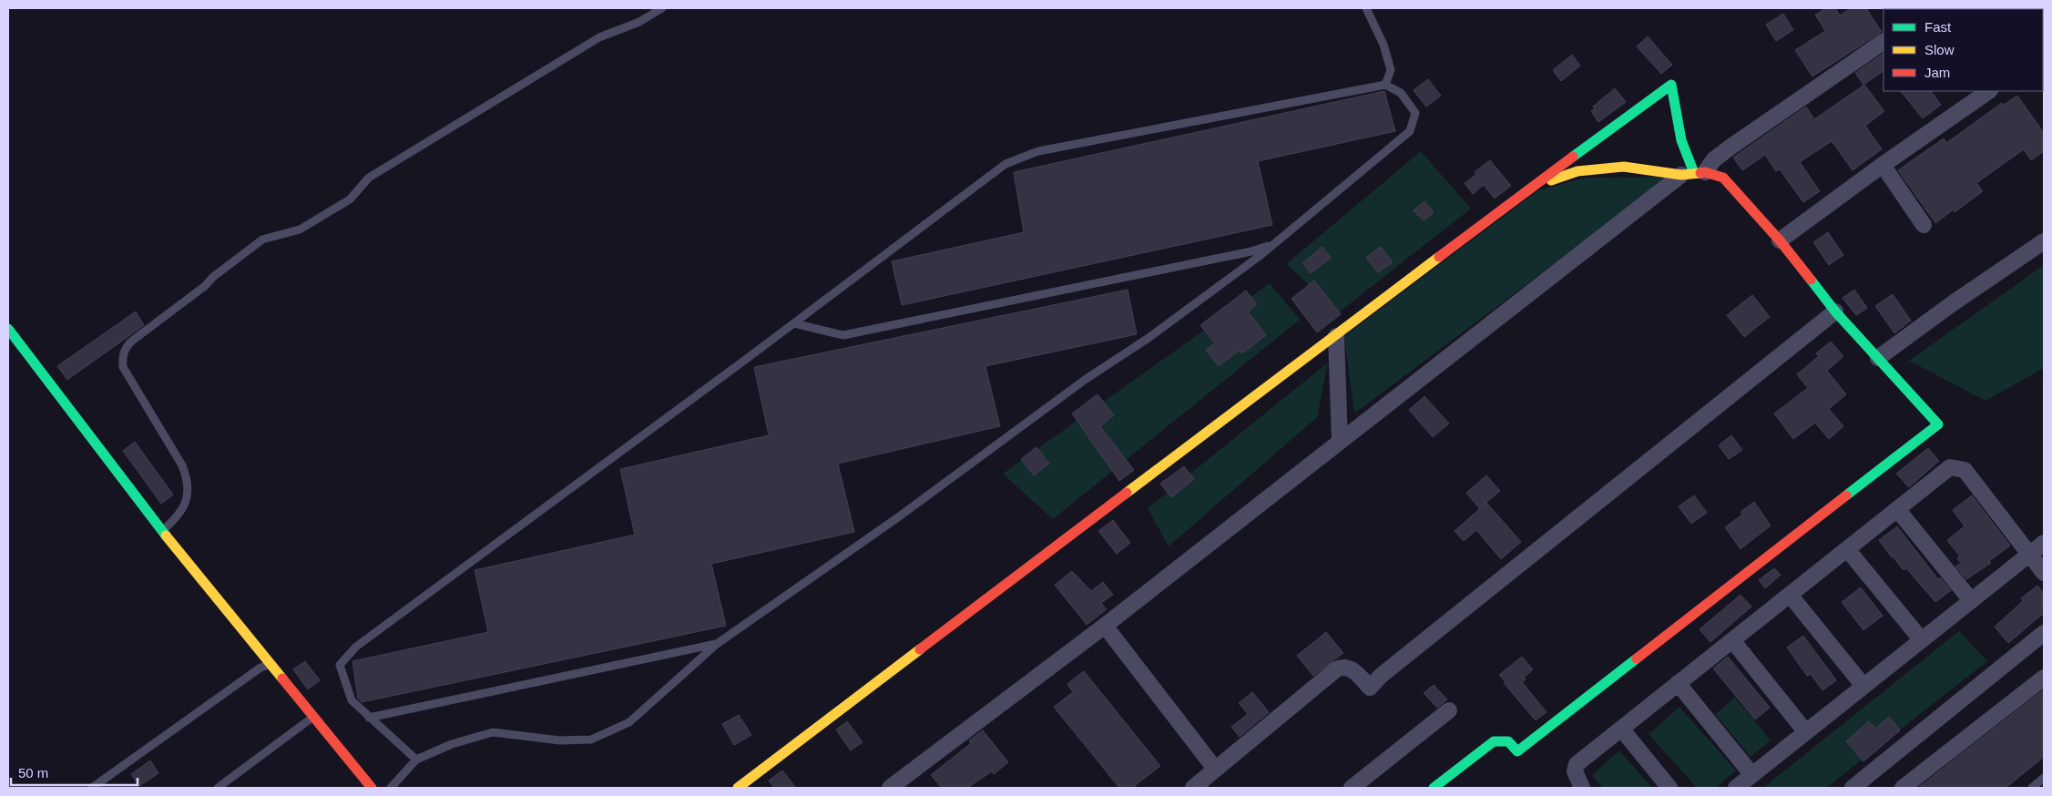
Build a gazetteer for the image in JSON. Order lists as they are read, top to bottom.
{
  "legend": ["Fast", "Slow", "Jam"],
  "scale_bar": "50 m"
}
